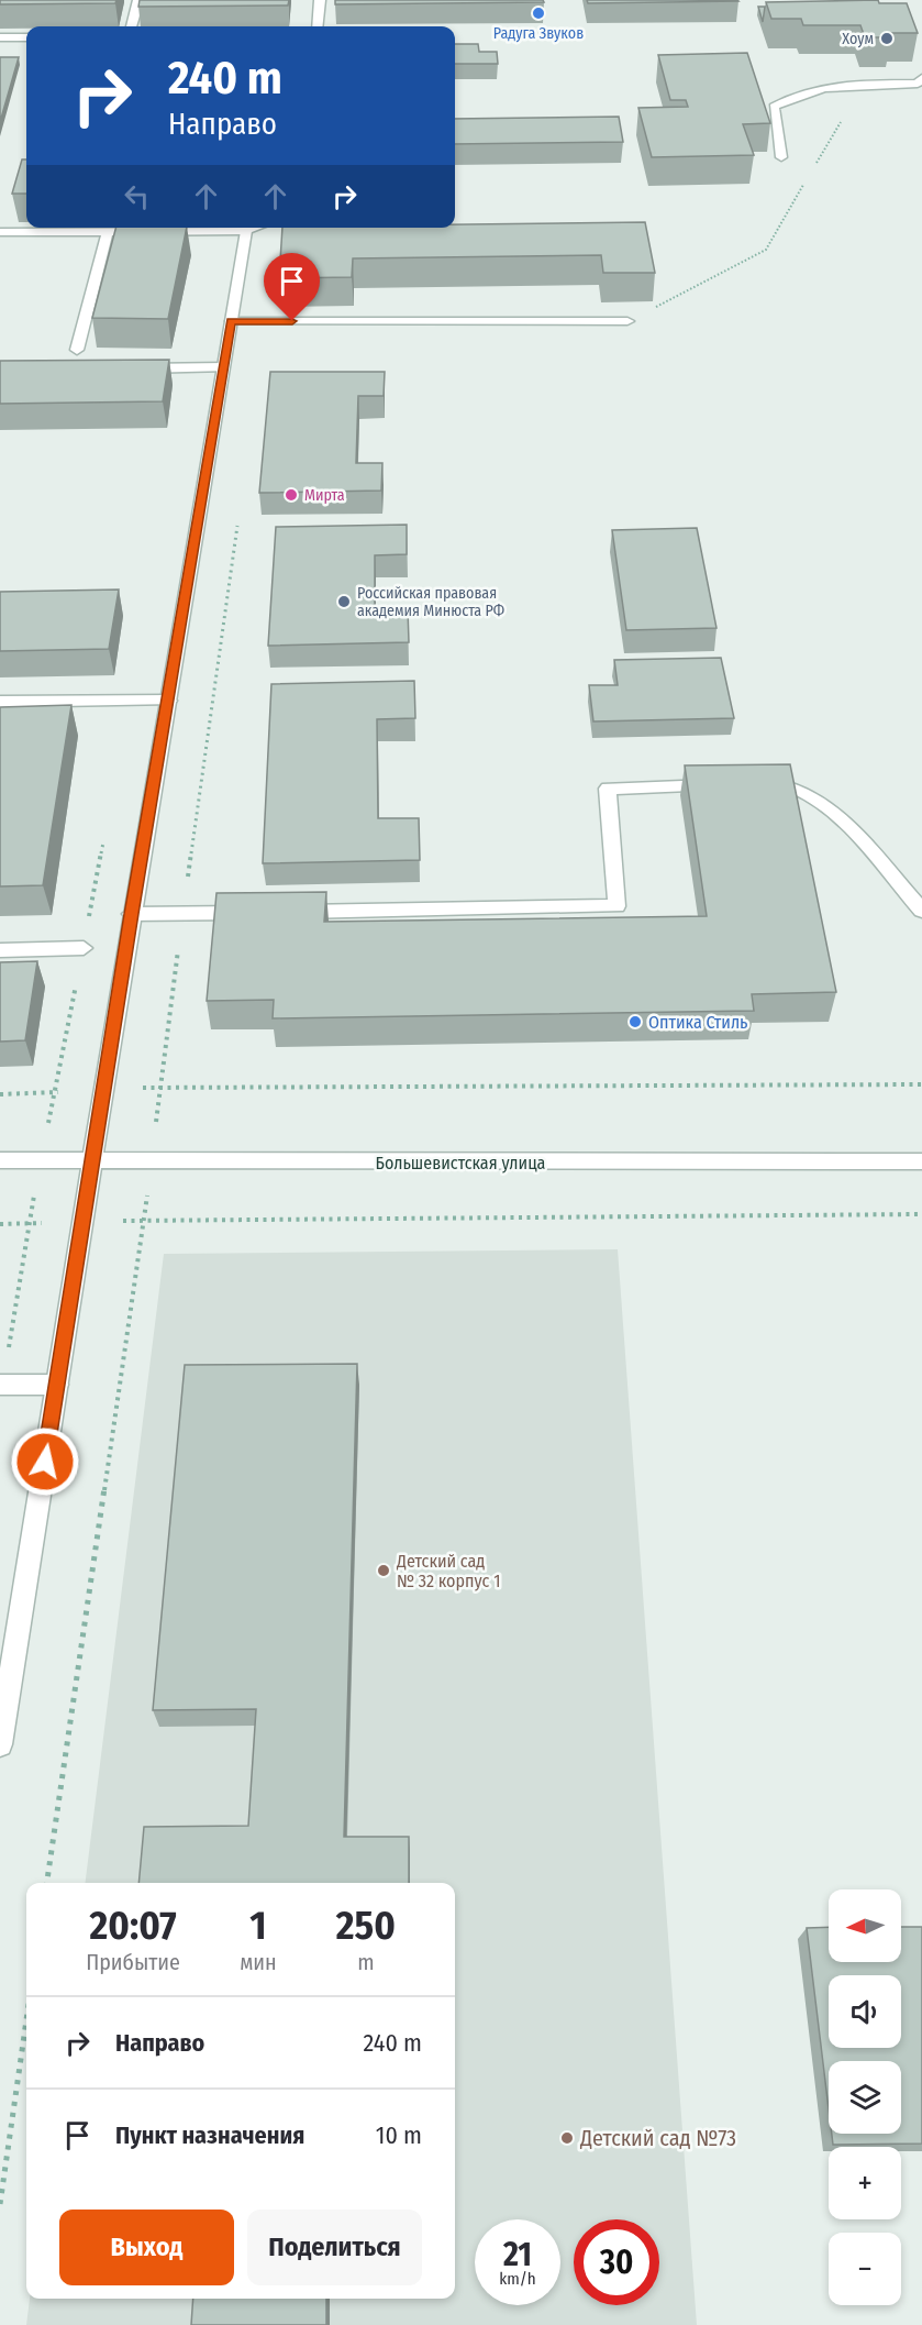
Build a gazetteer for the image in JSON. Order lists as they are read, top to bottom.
{
  "streets": {
    "street": ["Большевистская улица"]
  },
  "places": [
    "Радуга Звуков",
    "Хоум",
    "Мирта",
    "Российская правовая академия Минюста РФ",
    "Оптика Стиль",
    "Детский сад № 32 корпус 1",
    "Детский сад №73"
  ],
  "north": "left",
  "page": {
    "turn": ["240 m", "Направо"],
    "eta": [
      "20:07",
      "Прибытие",
      "1",
      "мин",
      "250",
      "m"
    ],
    "map_buttons": ["+", "−"],
    "list": [
      {
        "name": "Направо",
        "value": "240 m"
      },
      {
        "name": "Пункт назначения",
        "value": "10 m"
      }
    ],
    "buttons": ["Выход", "Поделиться"],
    "speed": "21 km/h",
    "limit": "30"
  }
}
